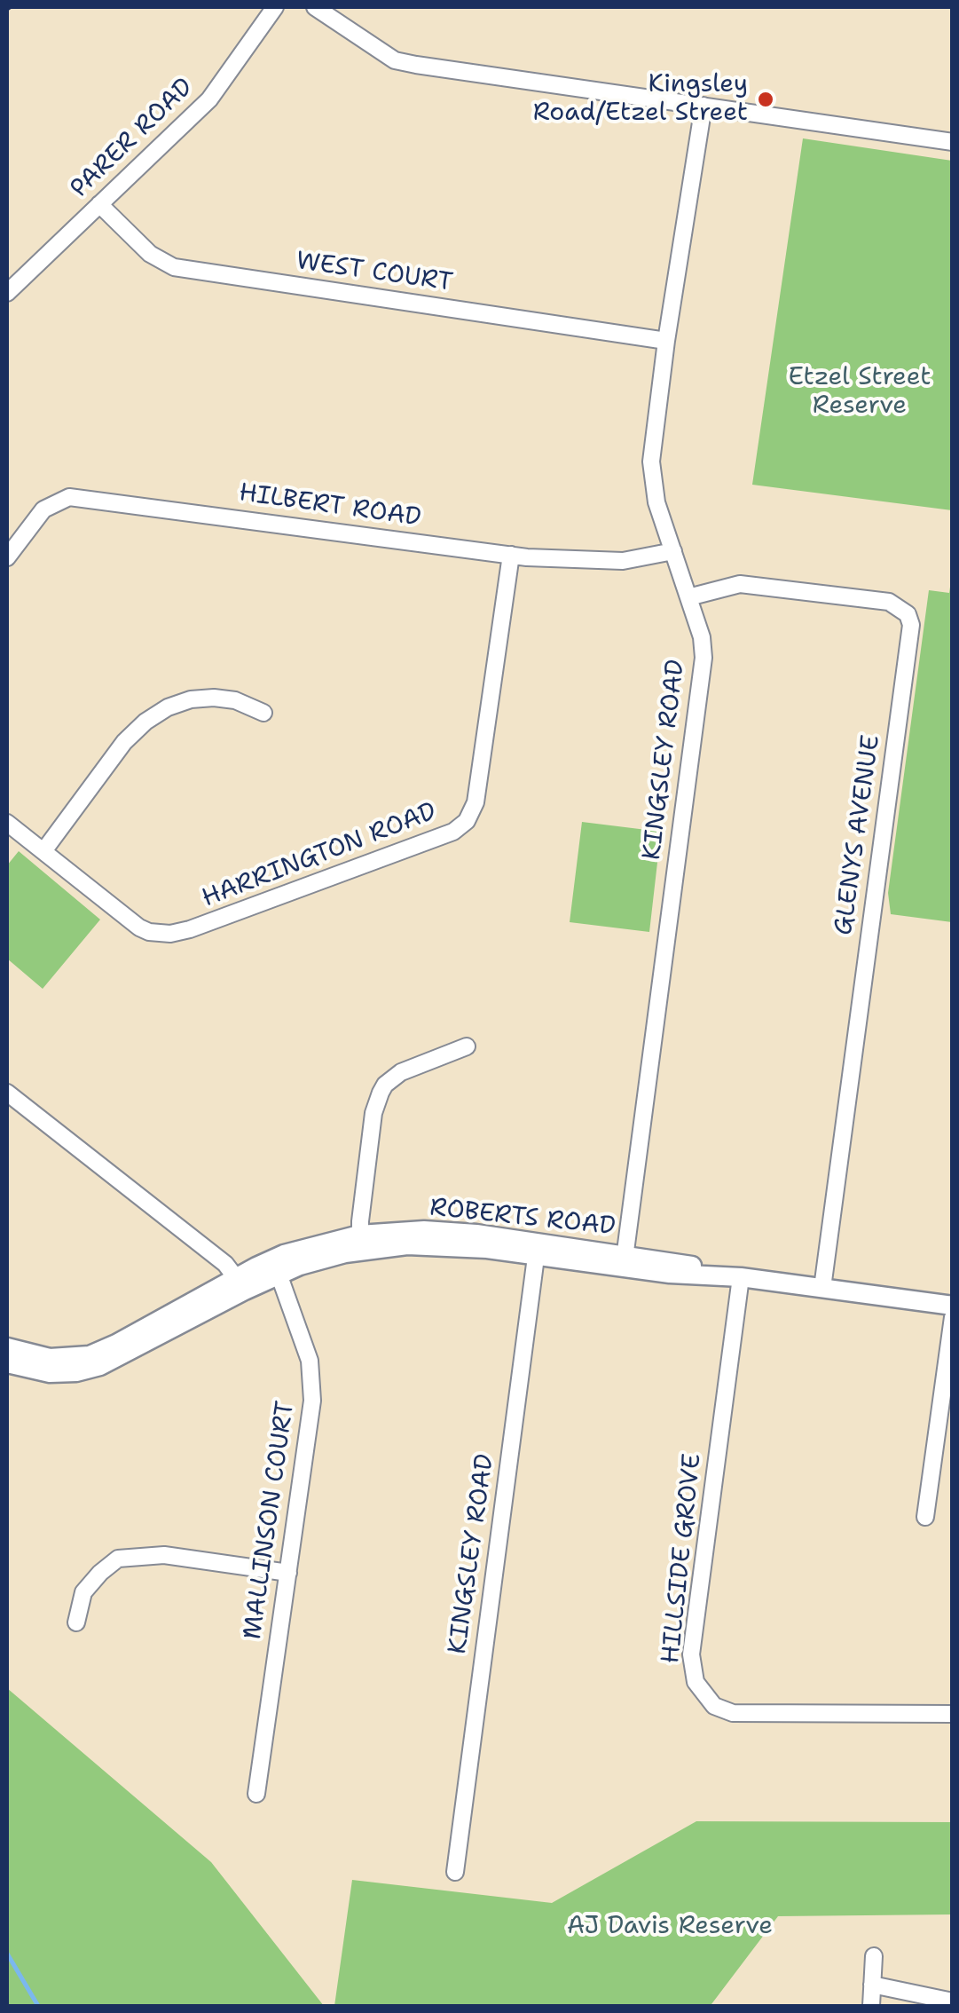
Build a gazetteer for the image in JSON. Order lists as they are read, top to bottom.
{
  "streets": {
    "street": [
      "PARER ROAD",
      "WEST COURT",
      "HILBERT ROAD",
      "KINGSLEY ROAD",
      "GLENYS AVENUE",
      "HARRINGTON ROAD",
      "ROBERTS ROAD",
      "MALLINSON COURT",
      "HILLSIDE GROVE"
    ]
  },
  "crossings": [
    ["PARER ROAD", "WEST COURT"],
    ["WEST COURT", "KINGSLEY ROAD"],
    ["HILBERT ROAD", "KINGSLEY ROAD"],
    ["HILBERT ROAD", "HARRINGTON ROAD"],
    ["KINGSLEY ROAD", "GLENYS AVENUE"],
    ["KINGSLEY ROAD", "ROBERTS ROAD"],
    ["GLENYS AVENUE", "ROBERTS ROAD"],
    ["ROBERTS ROAD", "MALLINSON COURT"],
    ["ROBERTS ROAD", "HILLSIDE GROVE"]
  ],
  "parks": ["Etzel Street Reserve", "AJ Davis Reserve"],
  "places": ["Kingsley Road/Etzel Street"]
}
